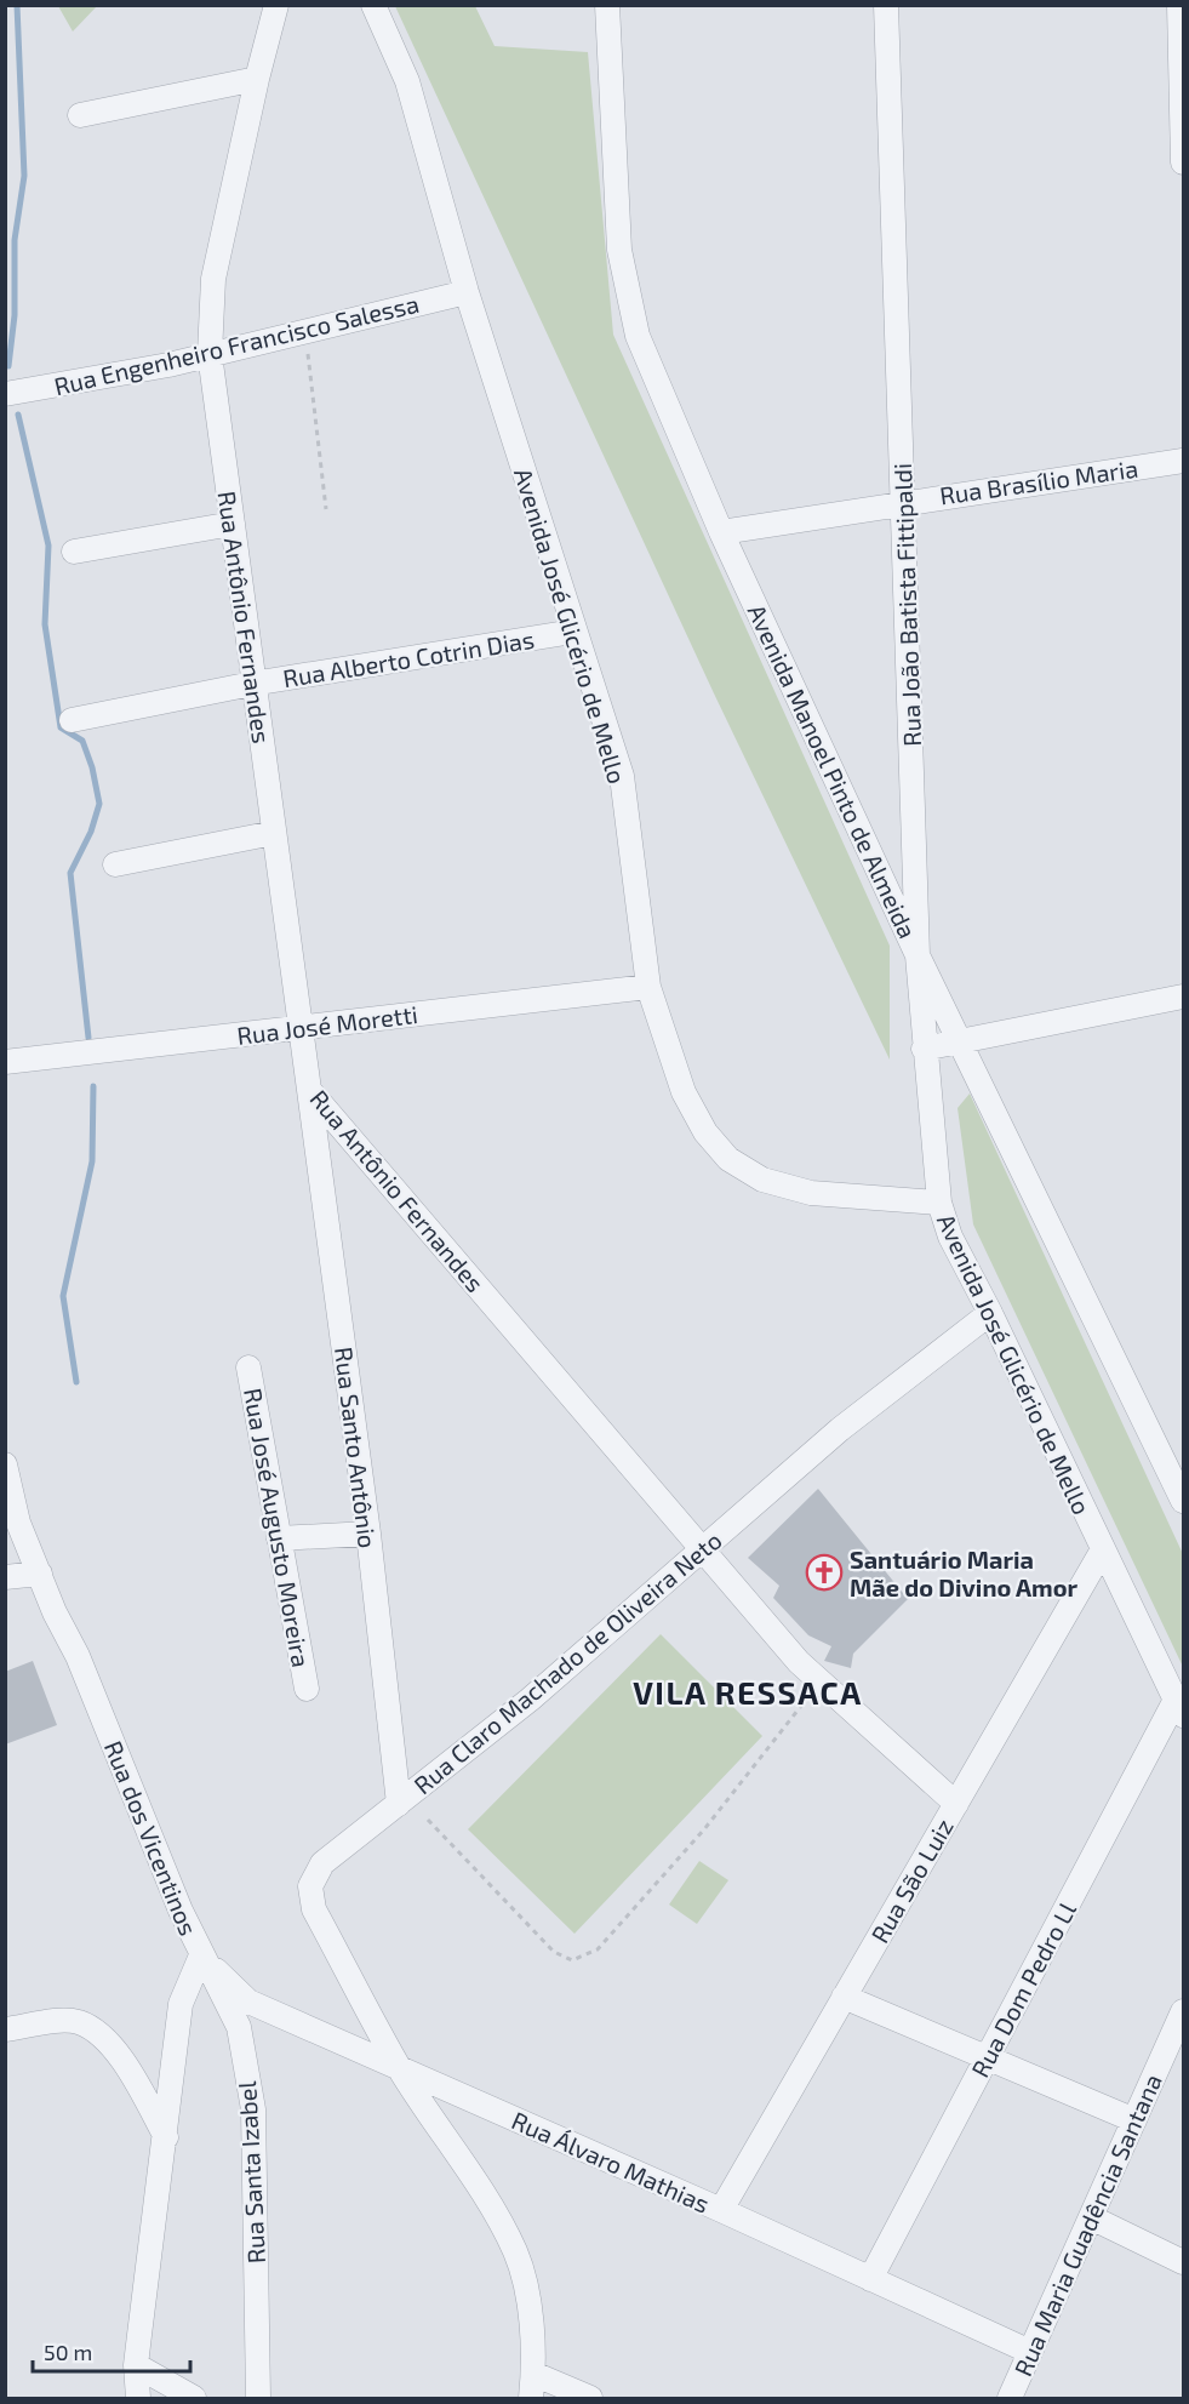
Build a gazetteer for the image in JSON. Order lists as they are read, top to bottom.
{
  "streets": {
    "street": [
      "Rua Engenheiro Francisco Salessa",
      "Rua Brasílio Maria",
      "Rua João Batista Fittipaldi",
      "Rua Antônio Fernandes",
      "Avenida José Glicério de Mello",
      "Rua Alberto Cotrin Dias",
      "Avenida Manoel Pinto de Almeida",
      "Rua José Moretti",
      "Rua Santo Antônio",
      "Rua José Augusto Moreira",
      "Rua Claro Machado de Oliveira Neto",
      "Rua dos Vicentinos",
      "Rua São Luiz",
      "Rua Dom Pedro Ll",
      "Rua Álvaro Mathias",
      "Rua Santa Izabel",
      "Rua Maria Guadência Santana"
    ]
  },
  "crossings": [
    ["Rua Engenheiro Francisco Salessa", "Rua Antônio Fernandes"],
    ["Rua Engenheiro Francisco Salessa", "Avenida José Glicério de Mello"],
    ["Rua Brasílio Maria", "Rua João Batista Fittipaldi"],
    ["Rua Brasílio Maria", "Avenida Manoel Pinto de Almeida"],
    ["Rua João Batista Fittipaldi", "Avenida José Glicério de Mello"],
    ["Rua João Batista Fittipaldi", "Avenida Manoel Pinto de Almeida"],
    ["Rua Antônio Fernandes", "Rua Alberto Cotrin Dias"],
    ["Rua Antônio Fernandes", "Rua José Moretti"],
    ["Rua Antônio Fernandes", "Rua Santo Antônio"],
    ["Rua Antônio Fernandes", "Rua Claro Machado de Oliveira Neto"],
    ["Rua Antônio Fernandes", "Rua São Luiz"],
    ["Avenida José Glicério de Mello", "Rua Alberto Cotrin Dias"],
    ["Avenida José Glicério de Mello", "Rua José Moretti"],
    ["Avenida José Glicério de Mello", "Rua Claro Machado de Oliveira Neto"],
    ["Avenida José Glicério de Mello", "Rua São Luiz"],
    ["Avenida José Glicério de Mello", "Rua Dom Pedro Ll"],
    ["Rua Santo Antônio", "Rua Claro Machado de Oliveira Neto"],
    ["Rua Claro Machado de Oliveira Neto", "Rua Álvaro Mathias"],
    ["Rua dos Vicentinos", "Rua Álvaro Mathias"],
    ["Rua dos Vicentinos", "Rua Santa Izabel"],
    ["Rua São Luiz", "Rua Álvaro Mathias"],
    ["Rua Dom Pedro Ll", "Rua Álvaro Mathias"],
    ["Rua Álvaro Mathias", "Rua Santa Izabel"],
    ["Rua Álvaro Mathias", "Rua Maria Guadência Santana"]
  ],
  "districts": ["VILA RESSACA"],
  "places": {
    "church": ["Santuário Maria Mãe do Divino Amor"]
  },
  "scale_bar": "50 m"
}
